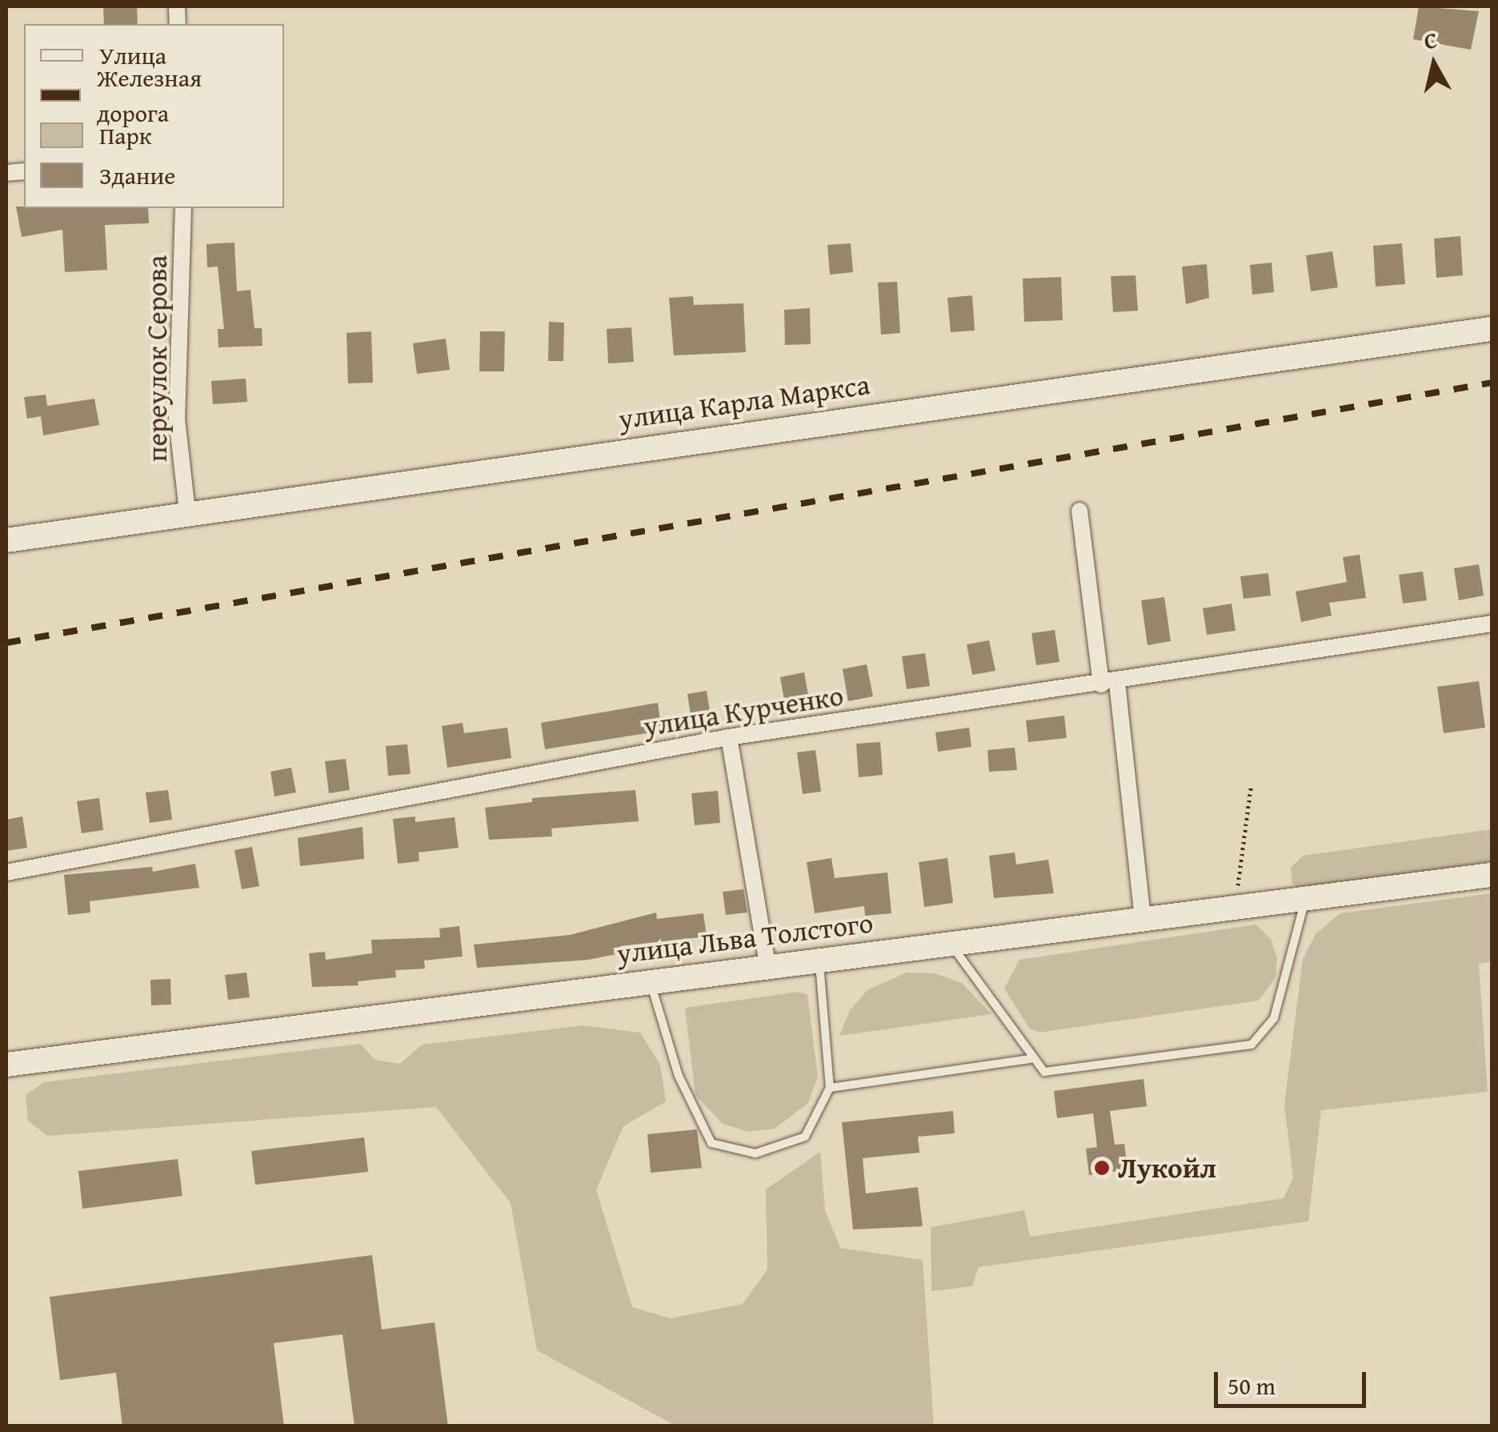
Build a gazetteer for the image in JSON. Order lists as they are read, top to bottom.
{
  "streets": {
    "main road": ["улица Карла Маркса", "улица Льва Толстого"],
    "street": ["переулок Серова", "улица Курченко"]
  },
  "crossings": [
    ["переулок Серова", "улица Карла Маркса"]
  ],
  "places": ["Лукойл"],
  "legend": [
    "Улица",
    "Железная дорога",
    "Парк",
    "Здание"
  ],
  "scale_bar": "50 m",
  "north": "top"
}
